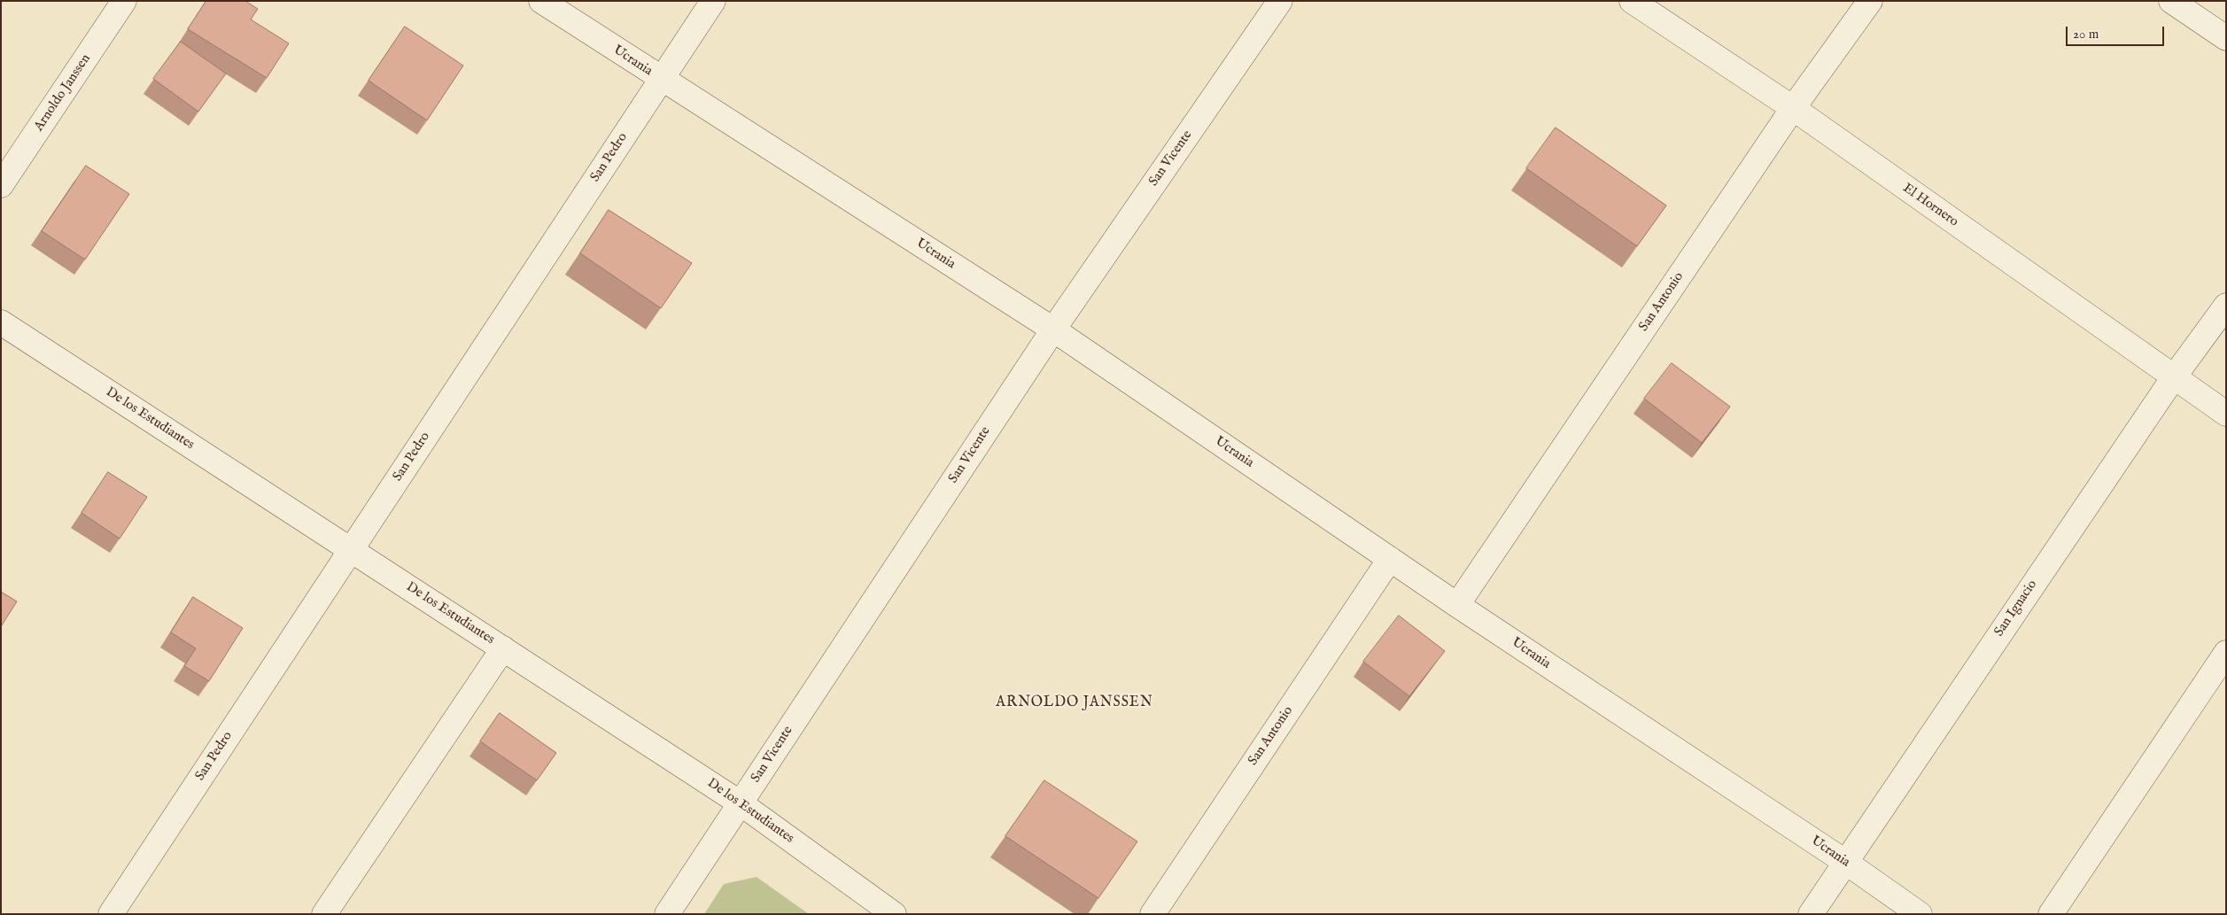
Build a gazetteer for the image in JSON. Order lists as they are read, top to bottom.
{
  "streets": {
    "street": [
      "Ucrania",
      "Arnoldo Janssen",
      "San Pedro",
      "San Vicente",
      "El Hornero",
      "San Antonio",
      "De los Estudiantes",
      "San Ignacio"
    ]
  },
  "crossings": [
    ["Ucrania", "San Pedro"],
    ["Ucrania", "San Vicente"],
    ["Ucrania", "San Antonio"],
    ["Ucrania", "San Ignacio"],
    ["San Pedro", "De los Estudiantes"],
    ["San Vicente", "De los Estudiantes"],
    ["El Hornero", "San Antonio"],
    ["El Hornero", "San Ignacio"]
  ],
  "districts": ["ARNOLDO JANSSEN"],
  "scale_bar": "20 m"
}
